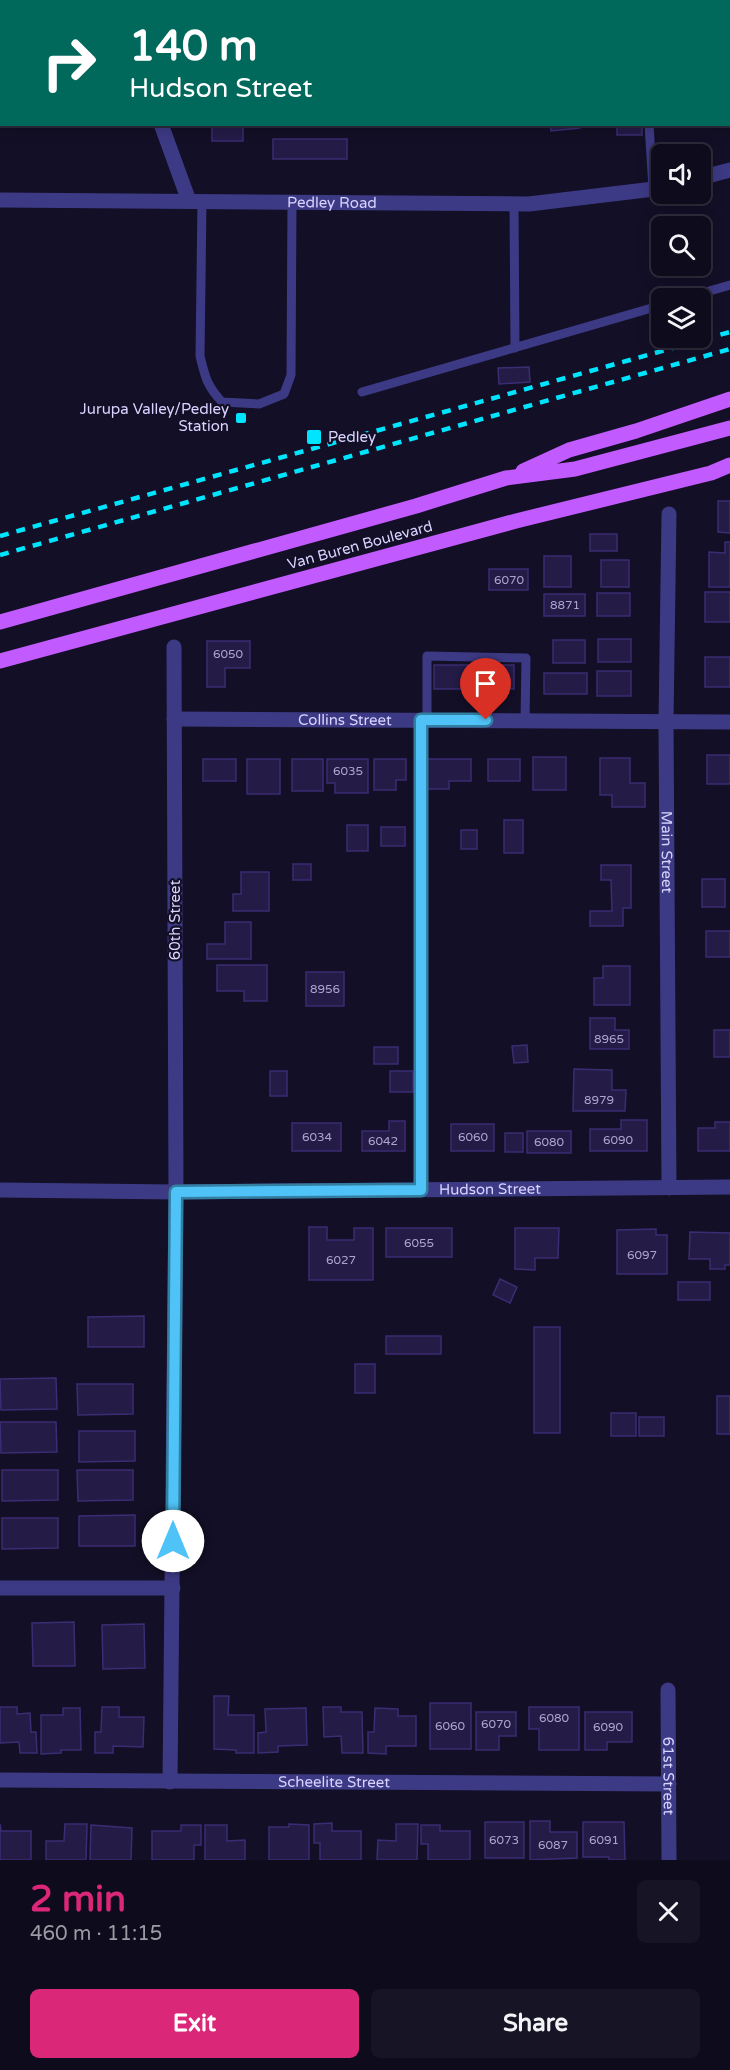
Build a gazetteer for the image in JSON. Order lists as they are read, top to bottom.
{
  "streets": {
    "main road": ["Van Buren Boulevard"],
    "street": [
      "Pedley Road",
      "Collins Street",
      "Main Street",
      "60th Street",
      "Hudson Street",
      "61st Street",
      "Scheelite Street"
    ]
  },
  "crossings": [
    ["Collins Street", "Main Street"],
    ["Collins Street", "60th Street"],
    ["Main Street", "Hudson Street"],
    ["60th Street", "Hudson Street"],
    ["60th Street", "Scheelite Street"],
    ["61st Street", "Scheelite Street"]
  ],
  "places": {
    "transit": ["Jurupa Valley/Pedley Station", "Pedley"]
  },
  "house_numbers": [
    "6070",
    "8871",
    "6050",
    "6035",
    "8956",
    "8965",
    "8979",
    "6034",
    "6060",
    "6090",
    "6042",
    "6080",
    "6055",
    "6097",
    "6027",
    "6080",
    "6070",
    "6060",
    "6090",
    "6073",
    "6091",
    "6087"
  ],
  "page": {
    "turn": ["140 m", "Hudson Street"],
    "heading": ["2 min", "460 m · 11:15"],
    "buttons": ["Exit", "Share"]
  }
}
